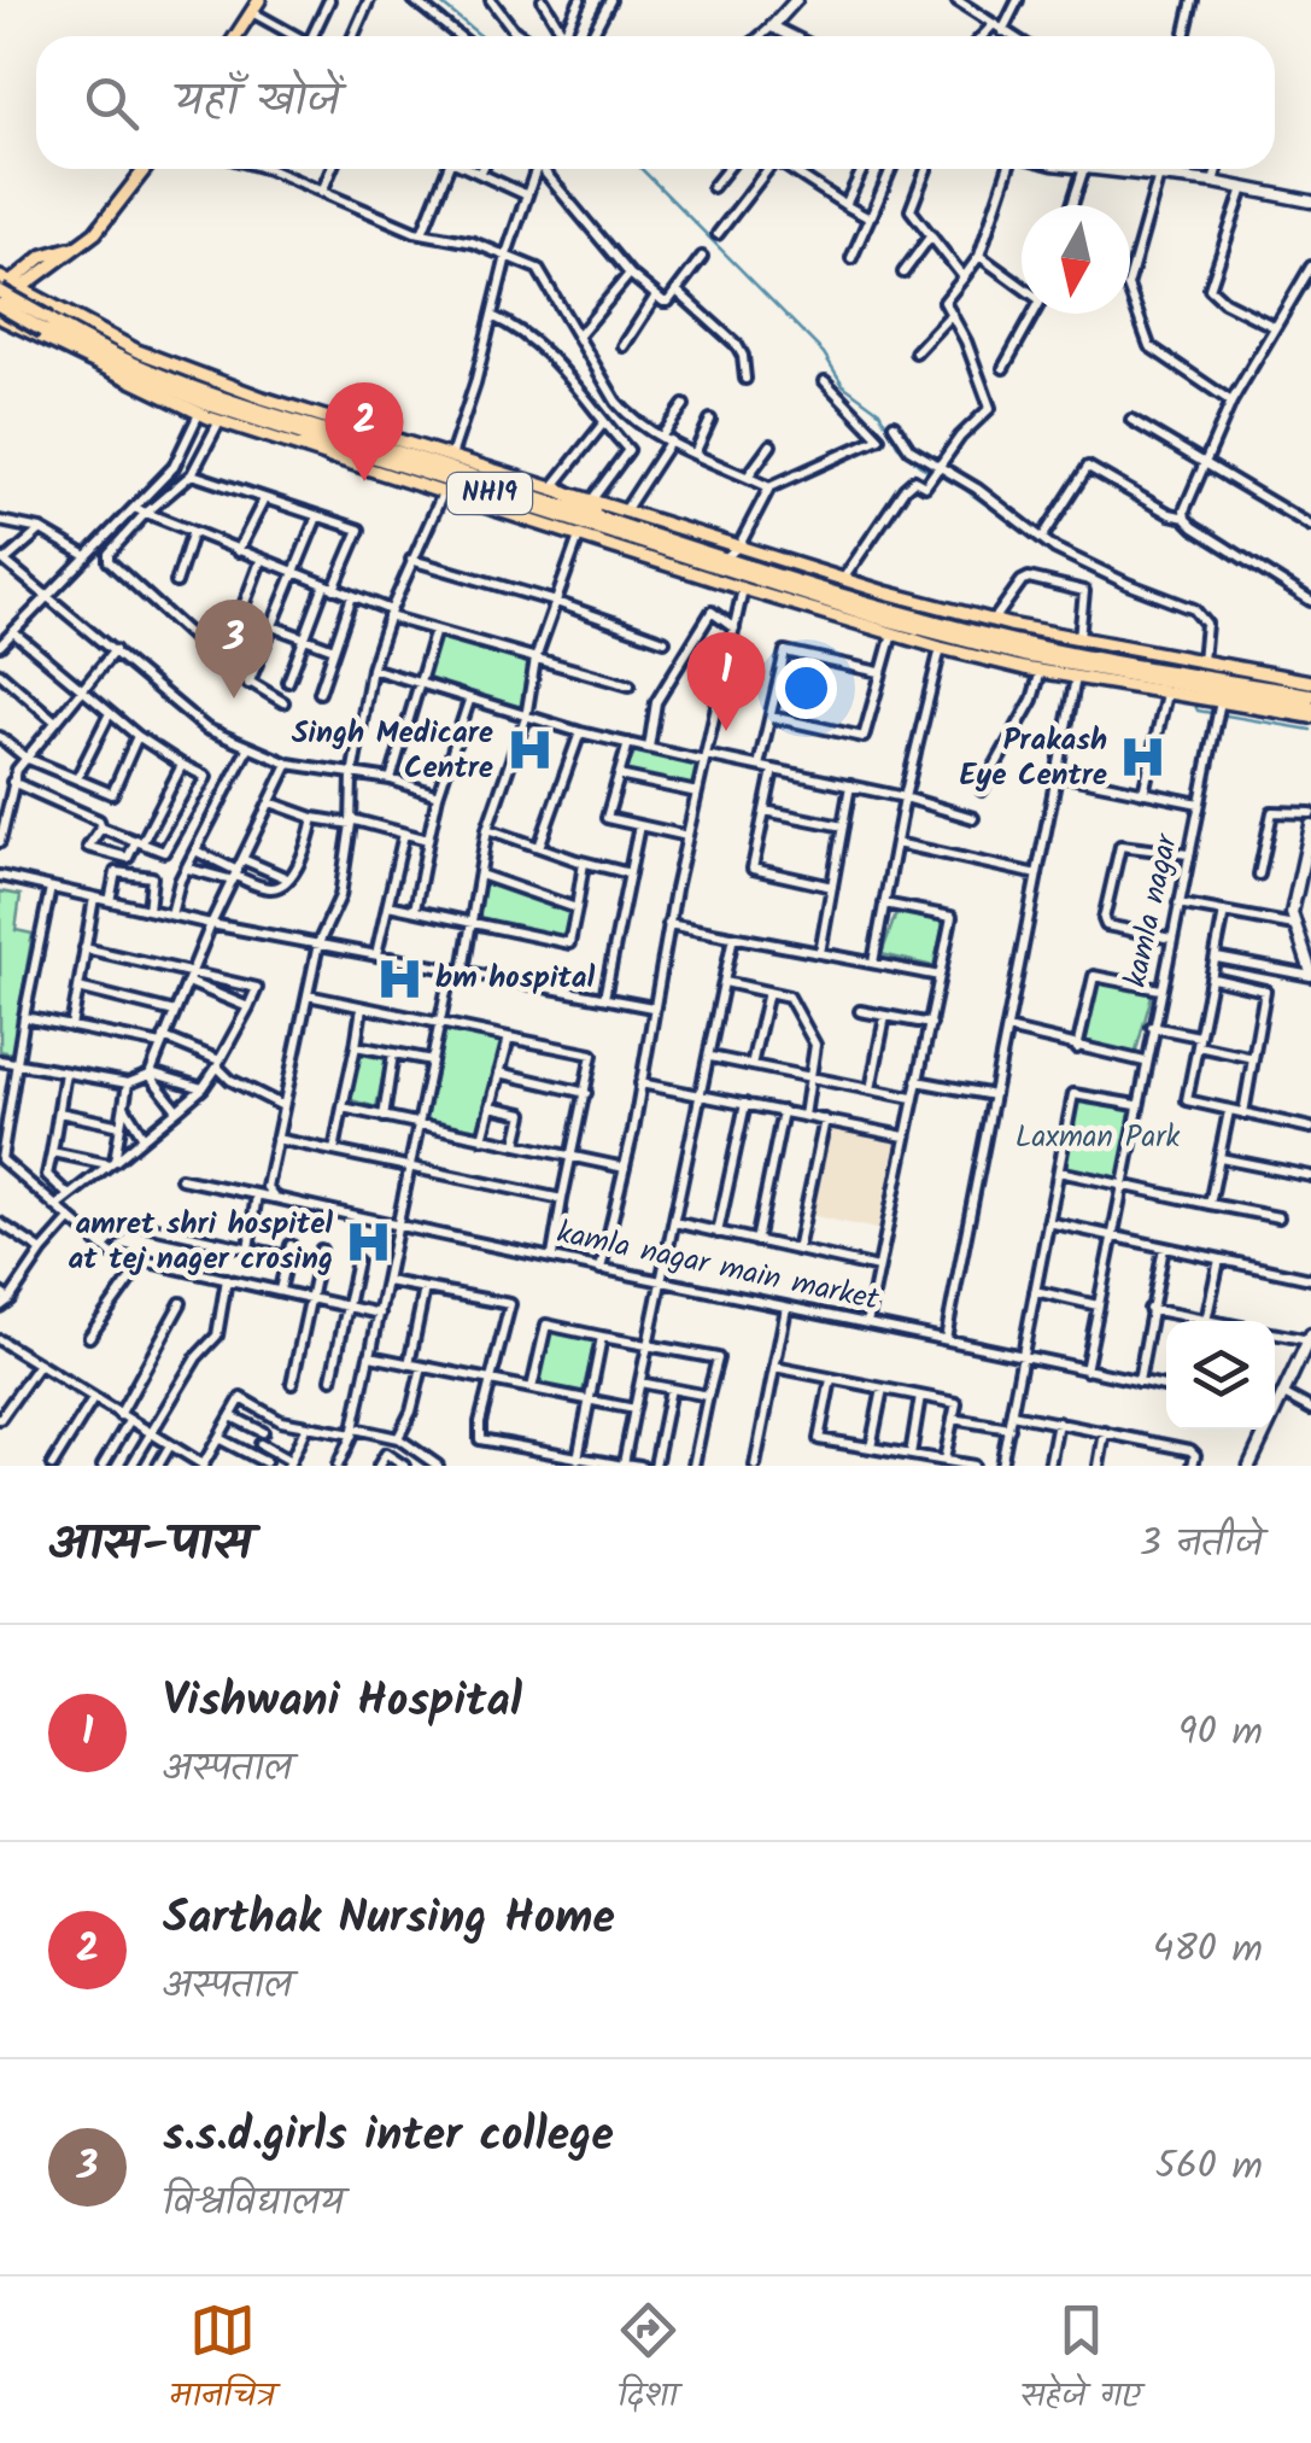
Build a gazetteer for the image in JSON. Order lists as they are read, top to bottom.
{
  "streets": {
    "highway": ["NH19"],
    "street": ["kamla nagar", "kamla nagar main market"]
  },
  "crossings": [
    ["kamla nagar", "kamla nagar main market"]
  ],
  "parks": ["Laxman Park"],
  "places": {
    "hospital": [
      "Singh Medicare Centre",
      "Prakash Eye Centre",
      "bm hospital",
      "amret shri hospitel at tej nager crosing"
    ]
  },
  "north": "bottom",
  "page": {
    "search": "यहाँ खोजें",
    "pins": ["2", "3", "1"],
    "heading": ["आस-पास", "3 नतीजे"],
    "list": [
      {
        "mark": "1",
        "name": "Vishwani Hospital",
        "note": "अस्पताल",
        "value": "90 m"
      },
      {
        "mark": "2",
        "name": "Sarthak Nursing Home",
        "note": "अस्पताल",
        "value": "480 m"
      },
      {
        "mark": "3",
        "name": "s.s.d.girls inter college",
        "note": "विश्वविद्यालय",
        "value": "560 m"
      }
    ],
    "nav": ["मानचित्र", "दिशा", "सहेजे गए"]
  }
}
